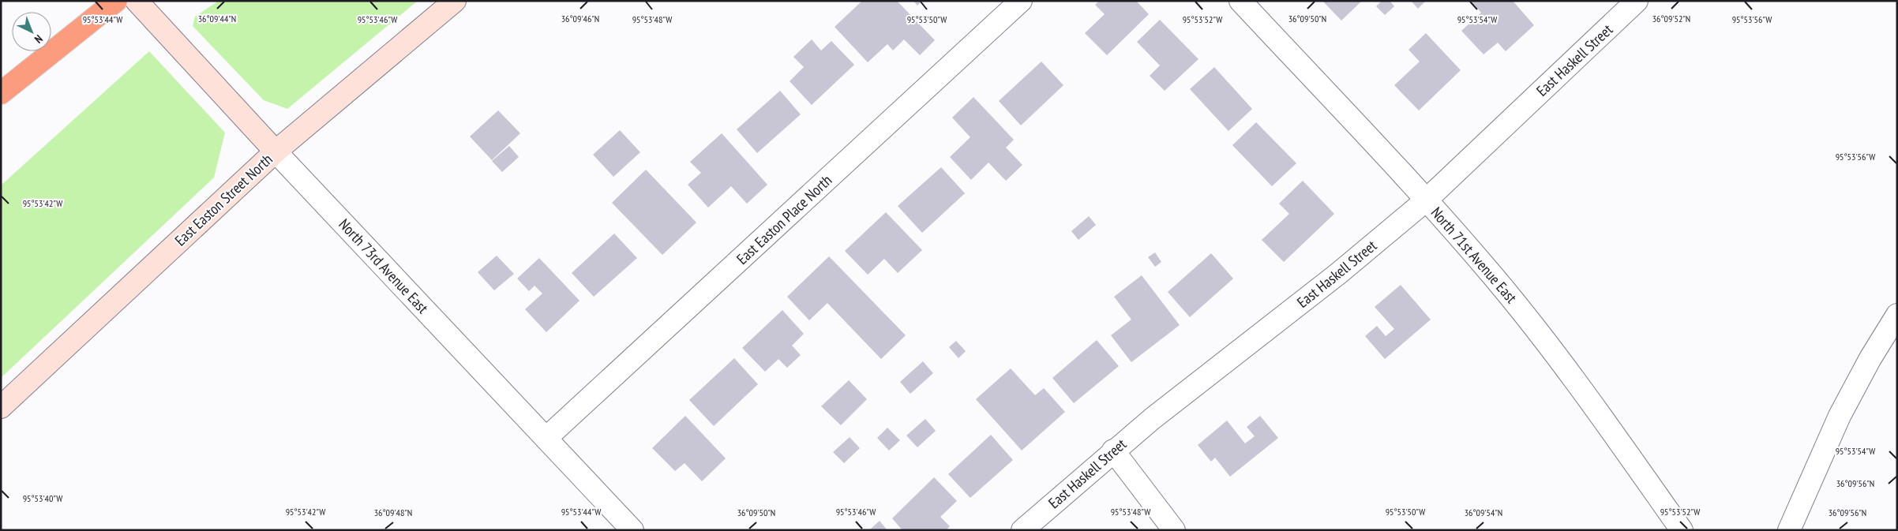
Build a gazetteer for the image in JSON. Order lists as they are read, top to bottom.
{
  "streets": {
    "street": [
      "East Haskell Street",
      "East Easton Street North",
      "East Easton Place North",
      "North 71st Avenue East",
      "North 73rd Avenue East"
    ]
  },
  "crossings": [
    ["East Haskell Street", "North 71st Avenue East"],
    ["East Easton Street North", "North 73rd Avenue East"],
    ["East Easton Place North", "North 73rd Avenue East"]
  ],
  "north": "bottom right",
  "coordinates": [
    "36°09'52\"N",
    "36°09'44\"N",
    "36°09'46\"N",
    "36°09'50\"N",
    "95°53'44\"W",
    "95°53'46\"W",
    "95°53'48\"W",
    "95°53'50\"W",
    "95°53'52\"W",
    "95°53'54\"W",
    "95°53'56\"W",
    "95°53'42\"W",
    "36°09'56\"N",
    "95°53'40\"W",
    "36°09'48\"N",
    "36°09'54\"N"
  ]
}
